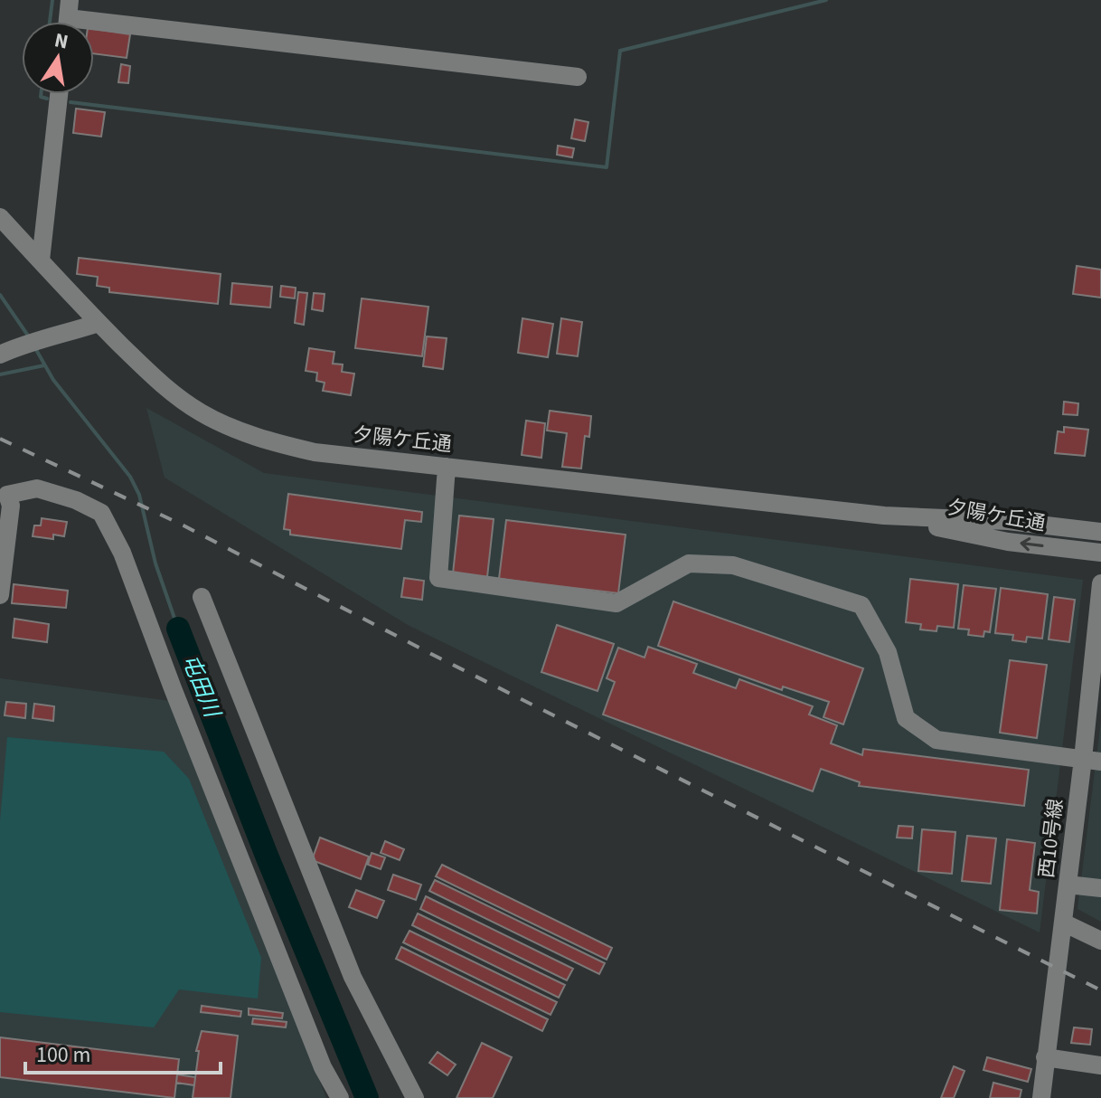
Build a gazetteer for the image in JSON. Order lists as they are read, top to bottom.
{
  "streets": {
    "street": ["夕陽ケ丘通", "西10号線"]
  },
  "water": ["屯田川"],
  "scale_bar": "100 m",
  "north": "top"
}
